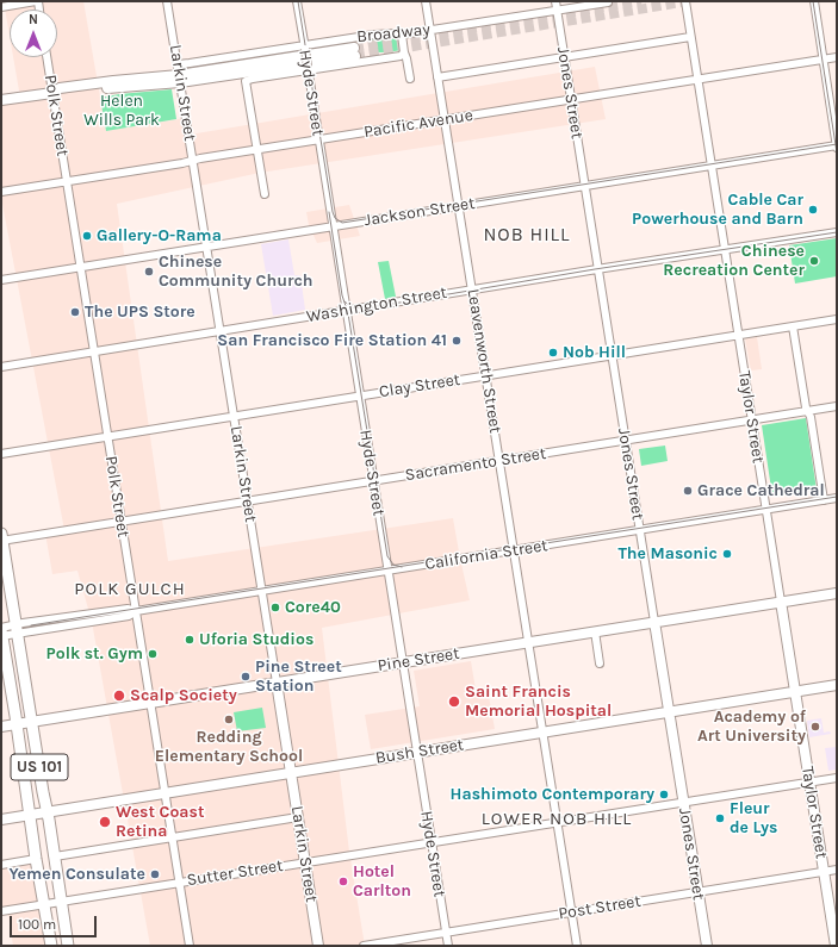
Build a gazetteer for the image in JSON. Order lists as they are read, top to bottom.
{
  "streets": {
    "highway": ["US 101"],
    "main road": [
      "Broadway",
      "Larkin Street",
      "Jones Street",
      "Taylor Street",
      "Pine Street",
      "Bush Street"
    ],
    "street": [
      "Hyde Street",
      "Polk Street",
      "Pacific Avenue",
      "Jackson Street",
      "Washington Street",
      "Leavenworth Street",
      "Clay Street",
      "Sacramento Street",
      "California Street",
      "Sutter Street",
      "Post Street"
    ]
  },
  "crossings": [
    ["Broadway", "Larkin Street"],
    ["Broadway", "Hyde Street"],
    ["Broadway", "Jones Street"],
    ["Broadway", "Polk Street"],
    ["Broadway", "Pacific Avenue"],
    ["Broadway", "Leavenworth Street"],
    ["Larkin Street", "Pacific Avenue"],
    ["Larkin Street", "Jackson Street"],
    ["Larkin Street", "Washington Street"],
    ["Larkin Street", "Clay Street"],
    ["Larkin Street", "Sacramento Street"],
    ["Larkin Street", "California Street"],
    ["Larkin Street", "Pine Street"],
    ["Larkin Street", "Bush Street"],
    ["Larkin Street", "Sutter Street"],
    ["Hyde Street", "Pacific Avenue"],
    ["Hyde Street", "Jackson Street"],
    ["Hyde Street", "Washington Street"],
    ["Hyde Street", "Clay Street"],
    ["Hyde Street", "Sacramento Street"],
    ["Hyde Street", "California Street"],
    ["Hyde Street", "Pine Street"],
    ["Hyde Street", "Bush Street"],
    ["Hyde Street", "Sutter Street"],
    ["Hyde Street", "Post Street"],
    ["Jones Street", "Pacific Avenue"],
    ["Jones Street", "Jackson Street"],
    ["Jones Street", "Washington Street"],
    ["Jones Street", "Clay Street"],
    ["Jones Street", "Sacramento Street"],
    ["Jones Street", "California Street"],
    ["Jones Street", "Pine Street"],
    ["Jones Street", "Bush Street"],
    ["Jones Street", "Sutter Street"],
    ["Jones Street", "Post Street"],
    ["Polk Street", "Pacific Avenue"],
    ["Polk Street", "Jackson Street"],
    ["Polk Street", "Washington Street"],
    ["Polk Street", "Clay Street"],
    ["Polk Street", "Sacramento Street"],
    ["Polk Street", "California Street"],
    ["Polk Street", "Pine Street"],
    ["Polk Street", "Bush Street"],
    ["Polk Street", "Sutter Street"],
    ["Pacific Avenue", "Leavenworth Street"],
    ["Pacific Avenue", "Taylor Street"],
    ["Jackson Street", "Leavenworth Street"],
    ["Jackson Street", "Taylor Street"],
    ["Washington Street", "Leavenworth Street"],
    ["Washington Street", "Taylor Street"],
    ["Leavenworth Street", "Clay Street"],
    ["Leavenworth Street", "Sacramento Street"],
    ["Leavenworth Street", "California Street"],
    ["Leavenworth Street", "Pine Street"],
    ["Leavenworth Street", "Bush Street"],
    ["Leavenworth Street", "Sutter Street"],
    ["Leavenworth Street", "Post Street"],
    ["Clay Street", "Taylor Street"],
    ["Taylor Street", "Sacramento Street"],
    ["Taylor Street", "California Street"],
    ["Taylor Street", "Pine Street"],
    ["Taylor Street", "Bush Street"],
    ["Taylor Street", "Sutter Street"],
    ["Taylor Street", "Post Street"],
    ["Sacramento Street", "US 101"],
    ["California Street", "US 101"],
    ["Pine Street", "US 101"],
    ["Bush Street", "US 101"],
    ["US 101", "Sutter Street"]
  ],
  "districts": ["NOB HILL", "POLK GULCH", "LOWER NOB HILL"],
  "parks": ["Helen Wills Park"],
  "places": [
    "Cable Car Powerhouse and Barn",
    "Gallery-O-Rama",
    "Chinese Recreation Center",
    "Chinese Community Church",
    "The UPS Store",
    "San Francisco Fire Station 41",
    "Nob Hill",
    "Grace Cathedral",
    "The Masonic",
    "Core40",
    "Uforia Studios",
    "Polk st. Gym",
    "Pine Street Station",
    "Scalp Society",
    "Saint Francis Memorial Hospital",
    "Redding Elementary School",
    "Academy of Art University",
    "Hashimoto Contemporary",
    "Fleur de Lys",
    "West Coast Retina",
    "Yemen Consulate",
    "Hotel Carlton"
  ],
  "scale_bar": "100 m",
  "north": "top"
}
